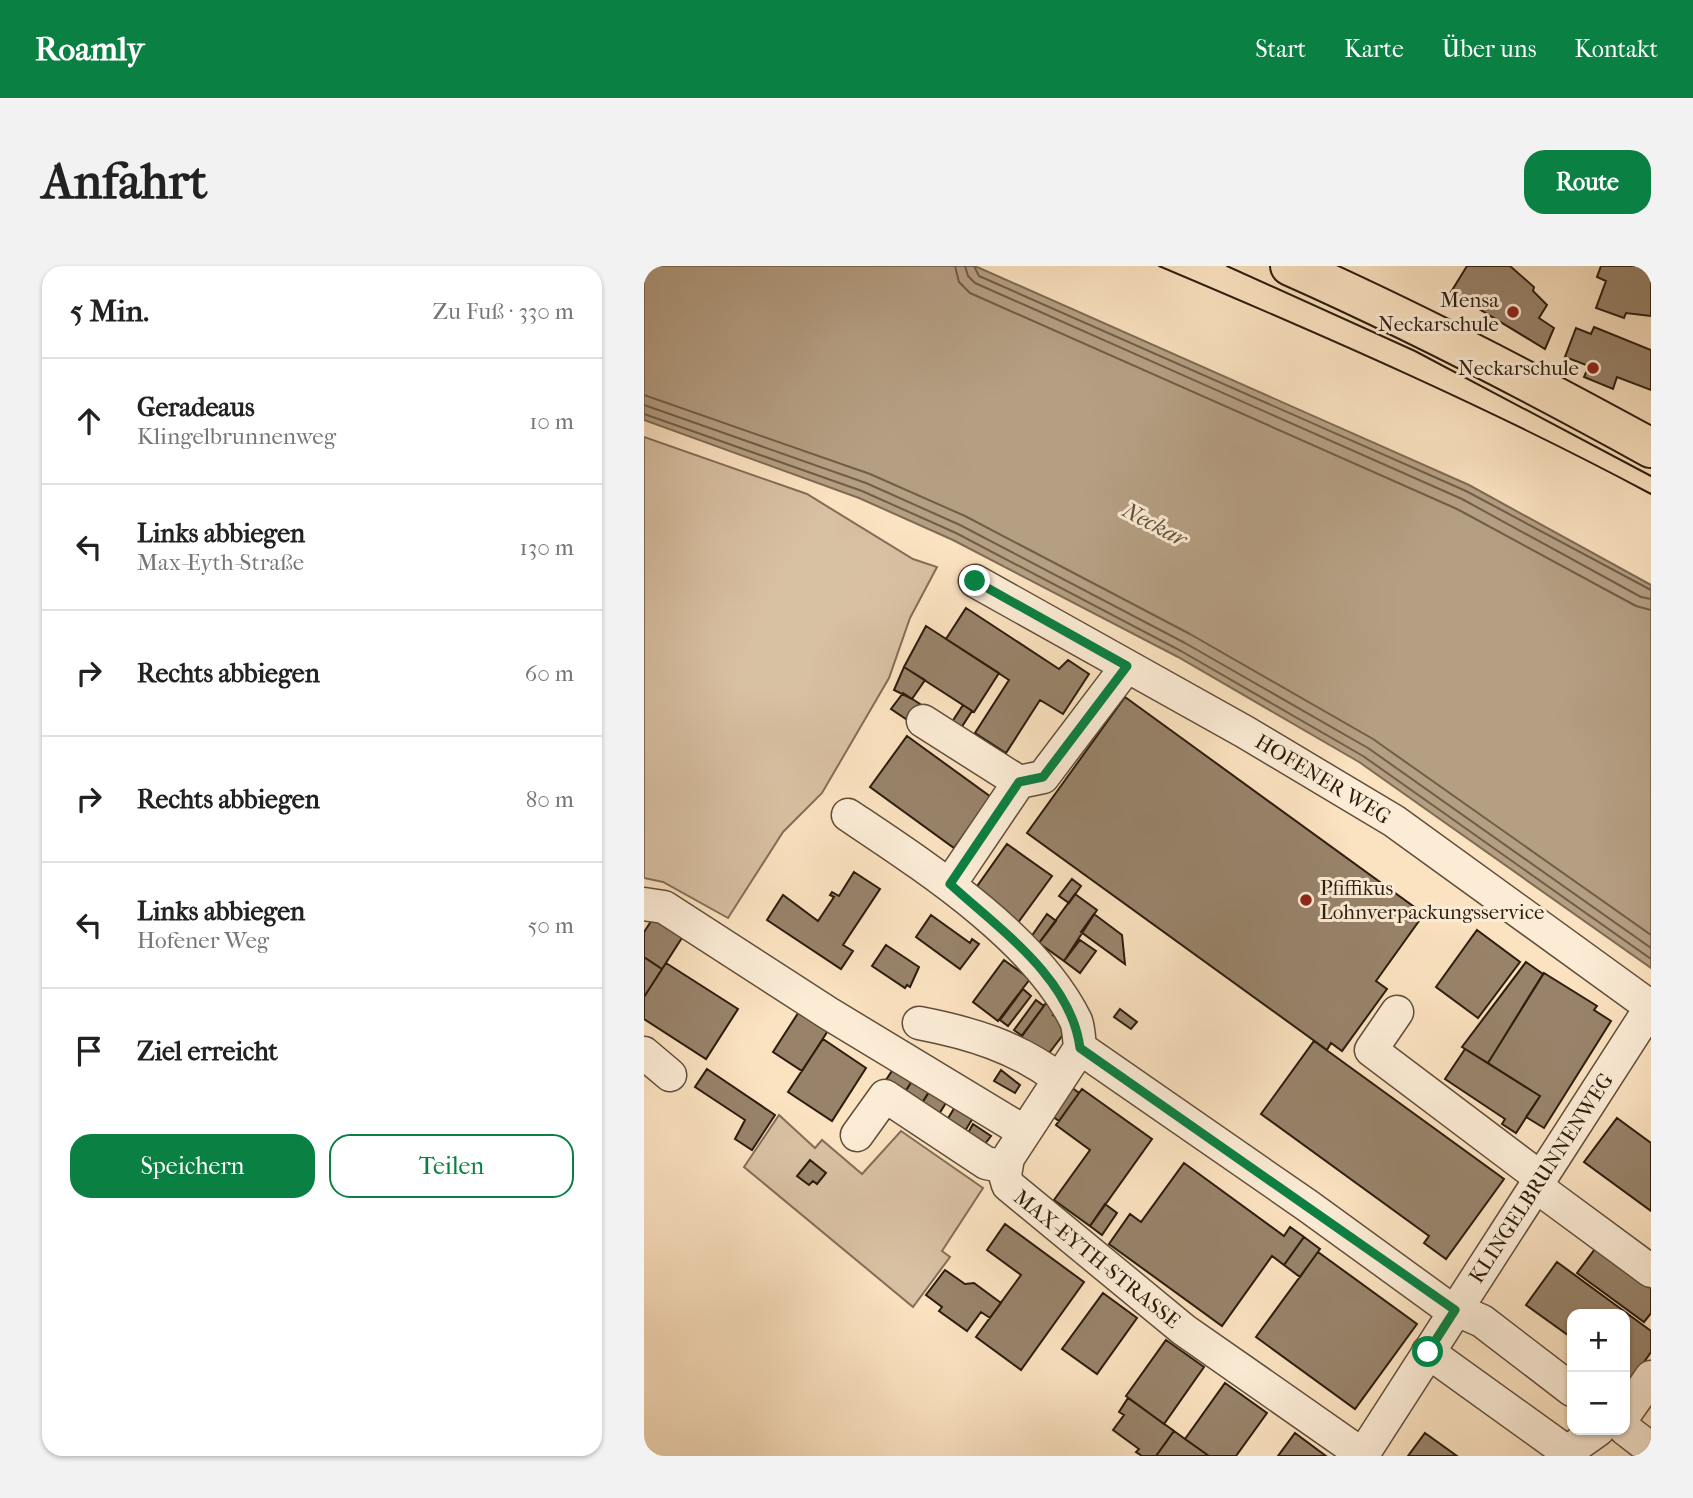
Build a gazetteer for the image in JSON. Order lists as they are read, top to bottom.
{
  "streets": {
    "street": ["HOFENER WEG", "KLINGELBRUNNENWEG", "MAX-EYTH-STRASSE"]
  },
  "crossings": [
    ["HOFENER WEG", "KLINGELBRUNNENWEG"],
    ["KLINGELBRUNNENWEG", "MAX-EYTH-STRASSE"]
  ],
  "water": ["Neckar"],
  "places": ["Mensa Neckarschule", "Neckarschule", "Pfiffikus Lohnverpackungsservice"],
  "page": {
    "header": "Roamly",
    "nav": [
      "Start",
      "Karte",
      "Über uns",
      "Kontakt"
    ],
    "buttons": [
      "Route",
      ["Speichern", "Teilen"]
    ],
    "title": "Anfahrt",
    "heading": ["5 Min.", "Zu Fuß · 330 m"],
    "list": [
      ["Geradeaus", "Klingelbrunnenweg", "10 m"],
      ["Links abbiegen", "Max-Eyth-Straße", "130 m"],
      ["Rechts abbiegen", "60 m"],
      ["Rechts abbiegen", "80 m"],
      ["Links abbiegen", "Hofener Weg", "50 m"],
      "Ziel erreicht"
    ],
    "map_buttons": ["+", "−"]
  }
}
